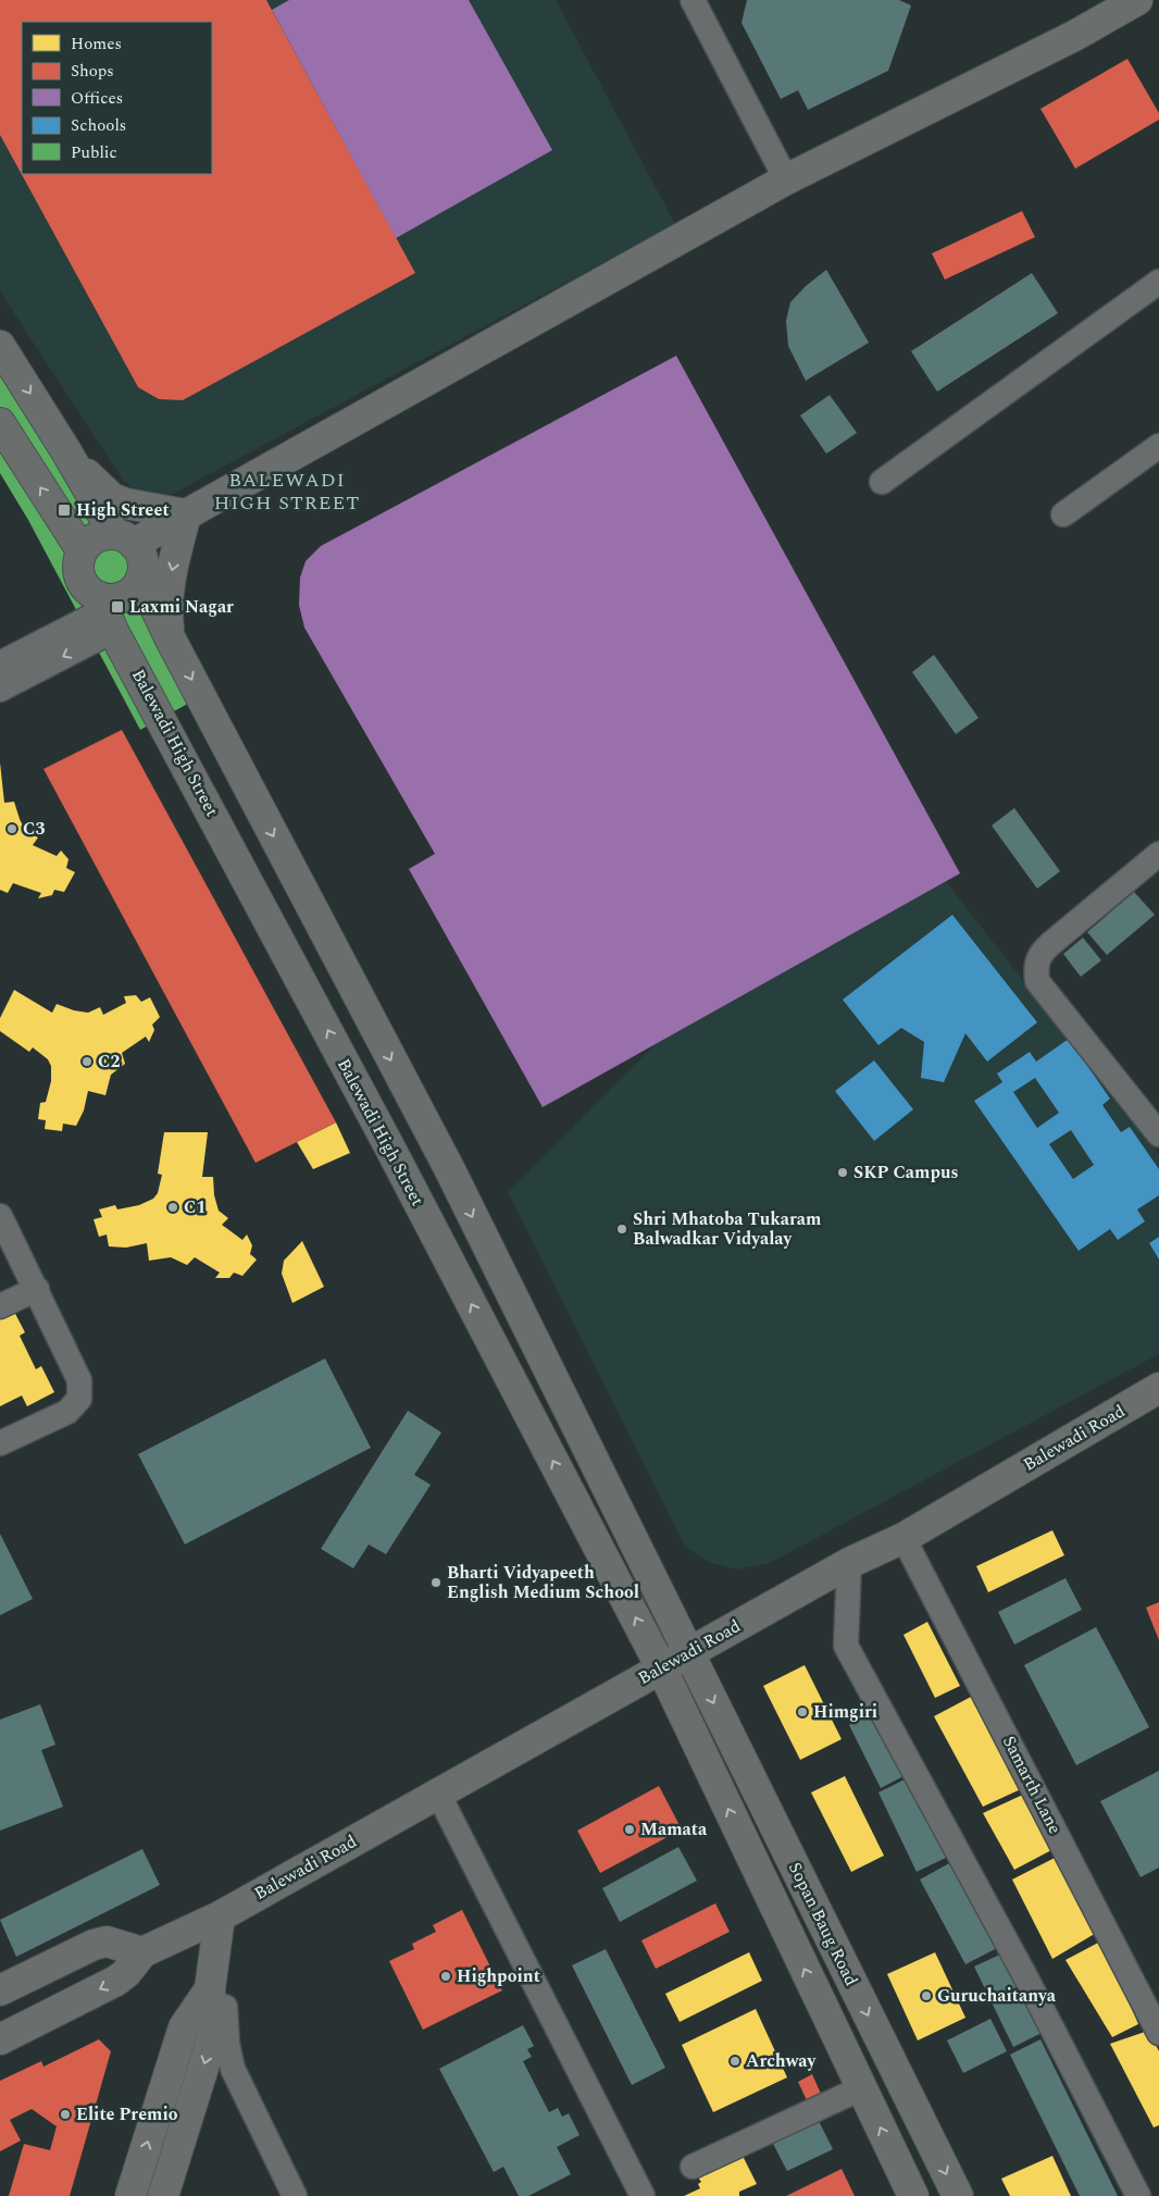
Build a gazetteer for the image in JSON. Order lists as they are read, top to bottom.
{
  "streets": {
    "street": [
      "Balewadi High Street",
      "Balewadi Road",
      "Samarth Lane",
      "Sopan Baug Road"
    ]
  },
  "crossings": [
    ["Balewadi High Street", "Balewadi Road"],
    ["Balewadi High Street", "Sopan Baug Road"],
    ["Balewadi Road", "Samarth Lane"],
    ["Balewadi Road", "Sopan Baug Road"]
  ],
  "districts": ["BALEWADI HIGH STREET"],
  "places": {
    "transit": ["High Street", "Laxmi Nagar"],
    "other": [
      "C3",
      "C2",
      "SKP Campus",
      "C1",
      "Shri Mhatoba Tukaram Balwadkar Vidyalay",
      "Bharti Vidyapeeth English Medium School",
      "Himgiri",
      "Mamata",
      "Highpoint",
      "Guruchaitanya",
      "Archway",
      "Elite Premio"
    ]
  },
  "legend": [
    "Homes",
    "Shops",
    "Offices",
    "Schools",
    "Public"
  ]
}
